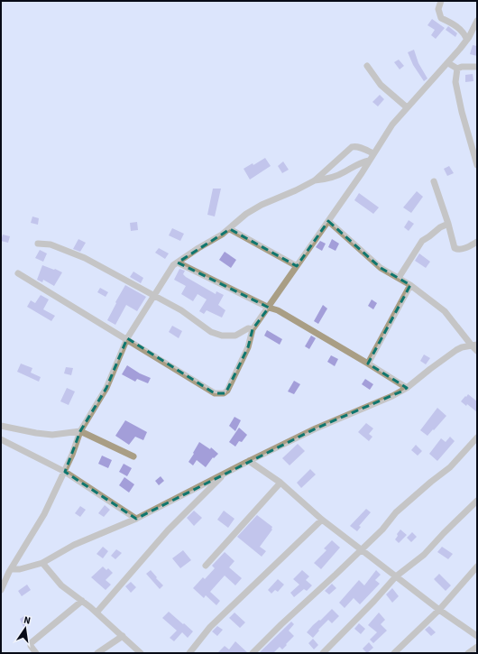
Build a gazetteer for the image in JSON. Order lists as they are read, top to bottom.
{
  "north": "top"
}
